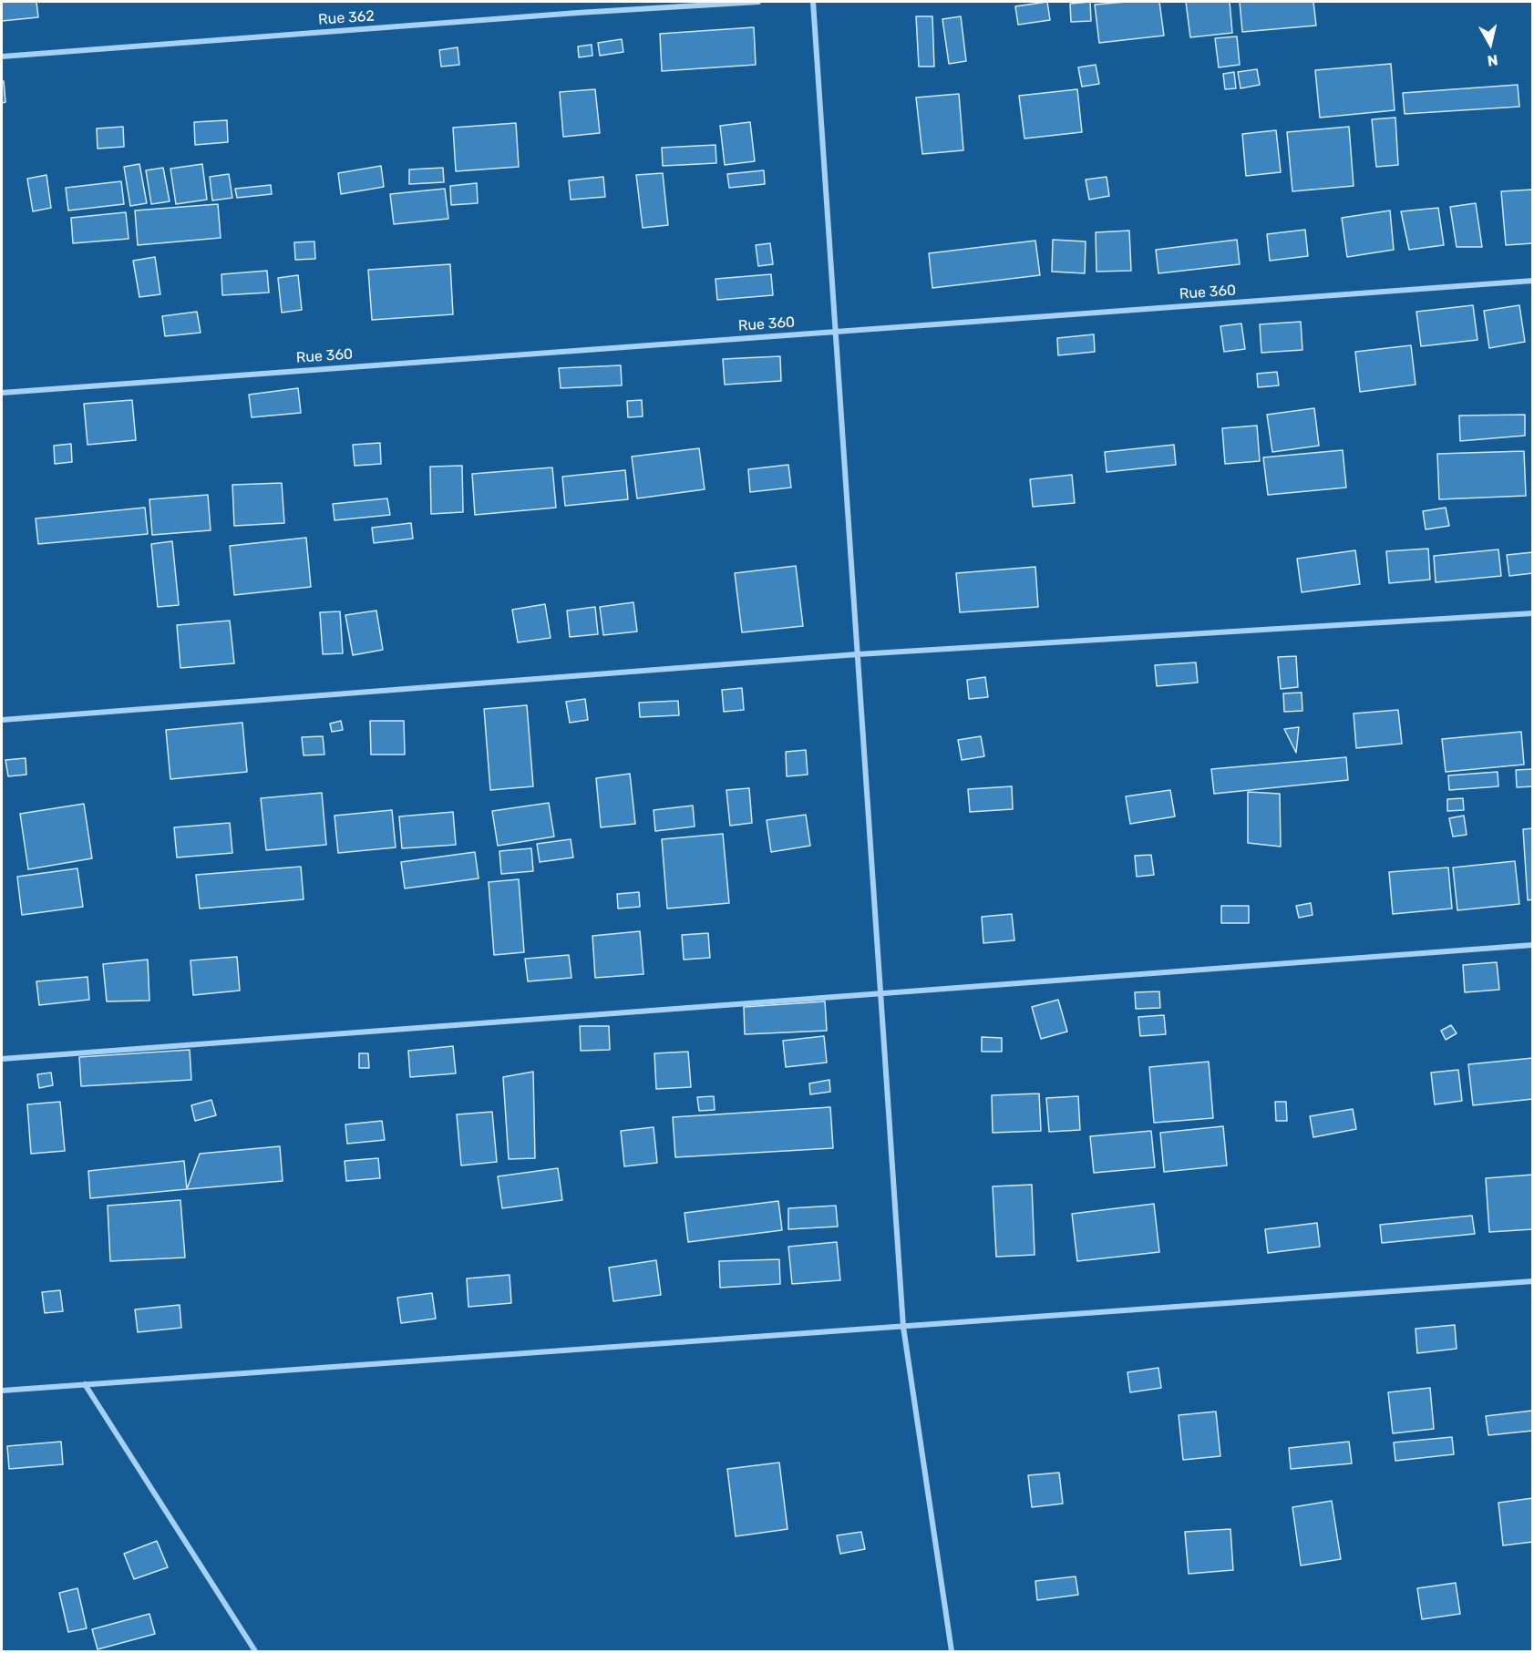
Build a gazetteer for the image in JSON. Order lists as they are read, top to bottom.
{
  "streets": {
    "street": ["Rue 362", "Rue 360"]
  },
  "north": "bottom"
}
